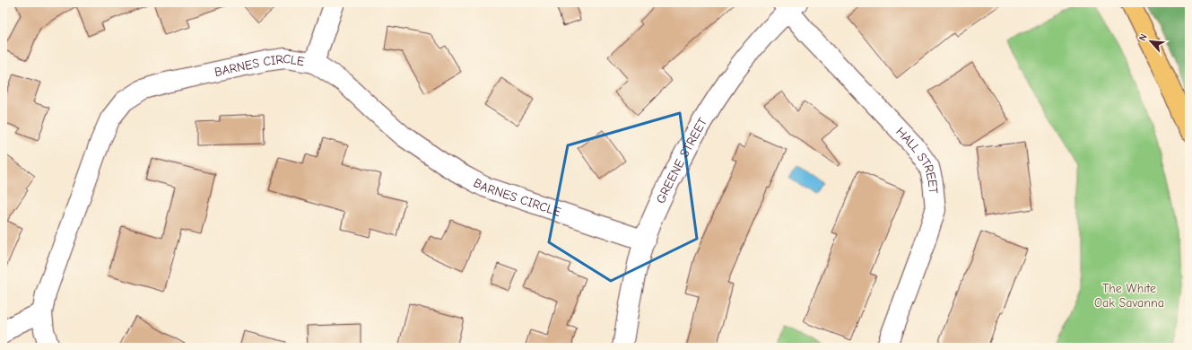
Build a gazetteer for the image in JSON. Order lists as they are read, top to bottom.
{
  "streets": {
    "street": ["BARNES CIRCLE", "GREENE STREET", "HALL STREET"]
  },
  "crossings": [
    ["BARNES CIRCLE", "GREENE STREET"],
    ["GREENE STREET", "HALL STREET"]
  ],
  "parks": ["The White Oak Savanna"],
  "north": "top left"
}
